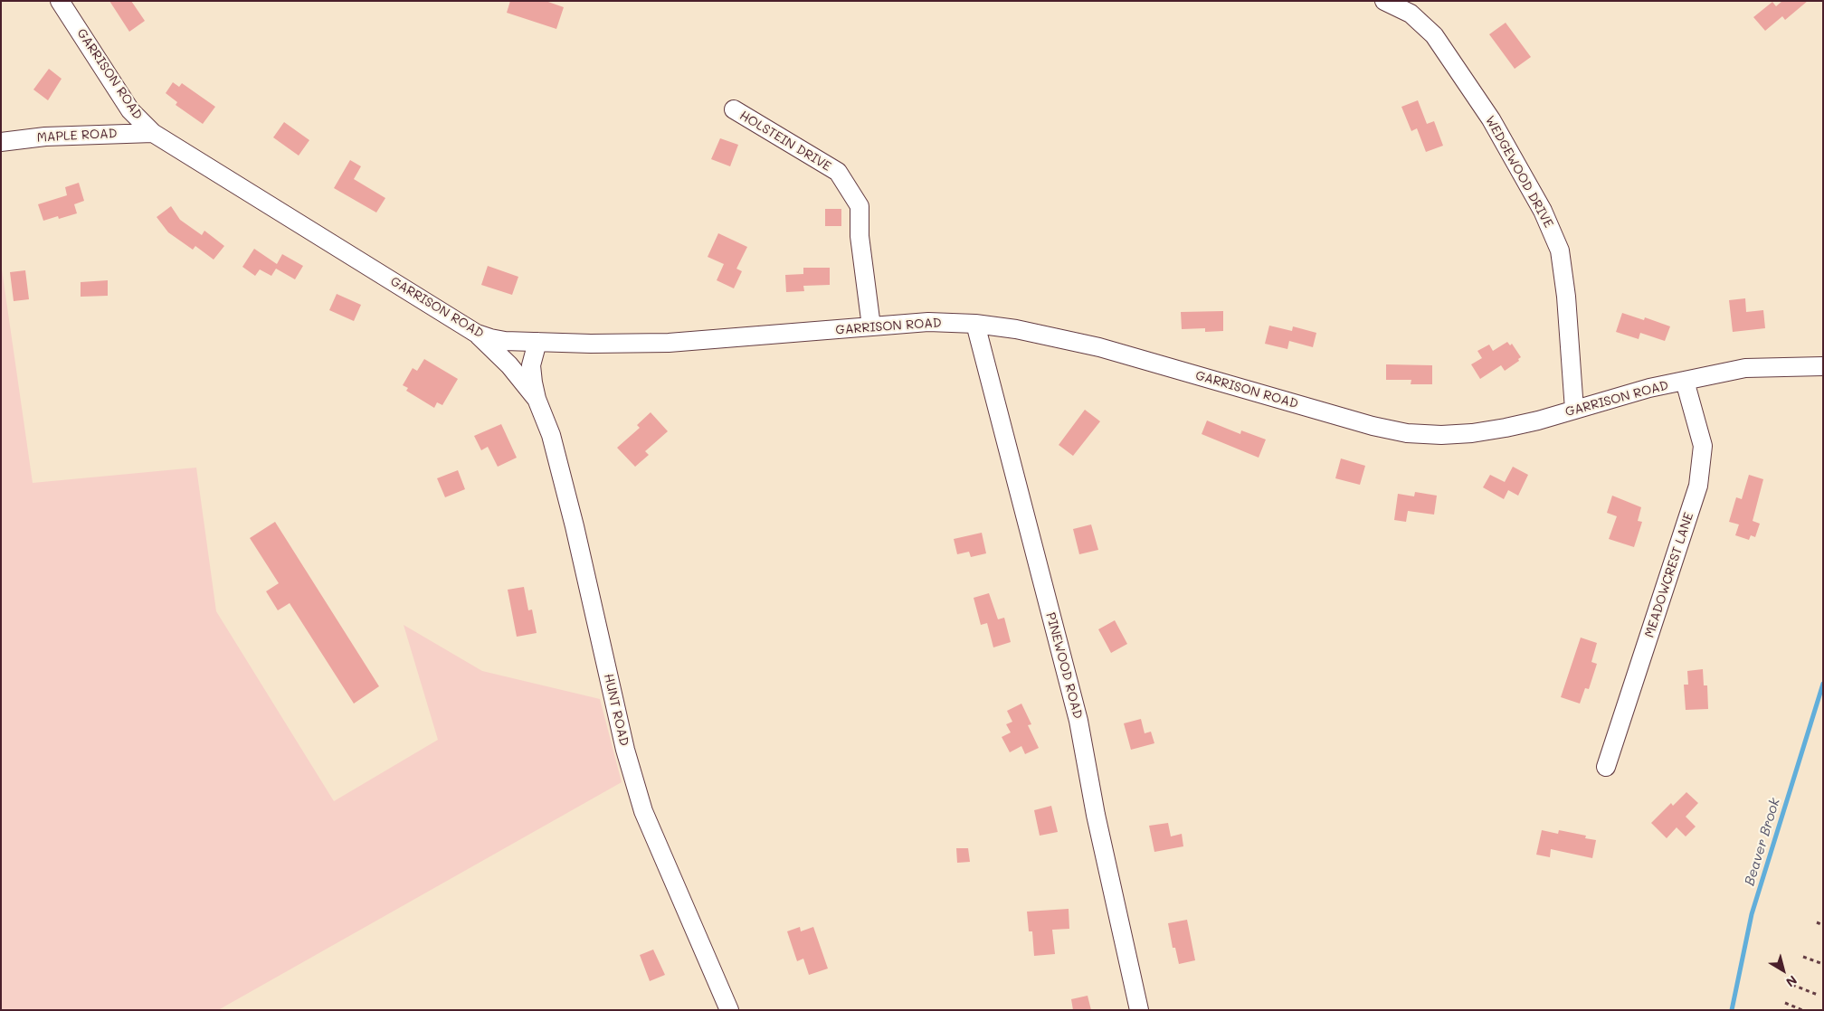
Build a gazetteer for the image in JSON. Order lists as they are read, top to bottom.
{
  "streets": {
    "street": [
      "GARRISON ROAD",
      "MAPLE ROAD",
      "HOLSTEIN DRIVE",
      "WEDGEWOOD DRIVE",
      "MEADOWCREST LANE",
      "PINEWOOD ROAD",
      "HUNT ROAD"
    ]
  },
  "crossings": [
    ["GARRISON ROAD", "MAPLE ROAD"],
    ["GARRISON ROAD", "HOLSTEIN DRIVE"],
    ["GARRISON ROAD", "WEDGEWOOD DRIVE"],
    ["GARRISON ROAD", "MEADOWCREST LANE"],
    ["GARRISON ROAD", "PINEWOOD ROAD"],
    ["GARRISON ROAD", "HUNT ROAD"]
  ],
  "water": ["Beaver Brook"],
  "north": "bottom right"
}
